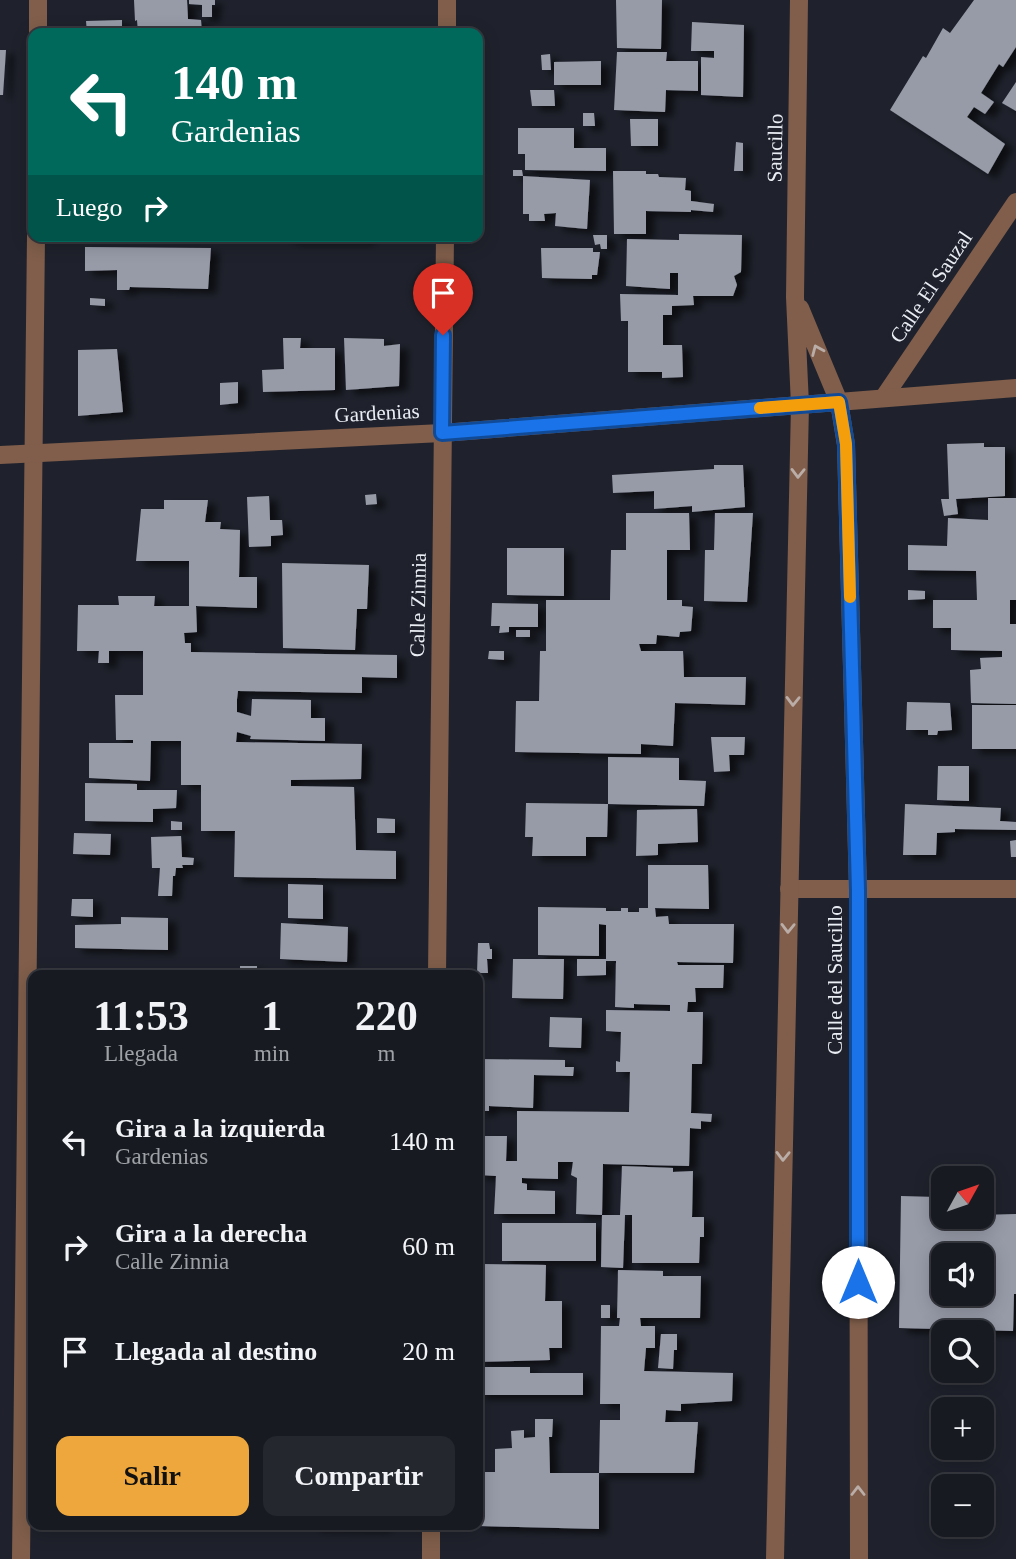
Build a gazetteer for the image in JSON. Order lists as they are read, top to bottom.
{
  "streets": {
    "street": [
      "Saucillo",
      "Calle El Sauzal",
      "Gardenias",
      "Calle Zinnia",
      "Calle del Saucillo"
    ]
  },
  "crossings": [
    ["Saucillo", "Gardenias"],
    ["Saucillo", "Calle del Saucillo"],
    ["Calle El Sauzal", "Gardenias"],
    ["Gardenias", "Calle Zinnia"],
    ["Gardenias", "Calle del Saucillo"]
  ],
  "north": "top right",
  "page": {
    "turn": ["140 m", "Gardenias"],
    "then": "Luego",
    "eta": [
      "11:53",
      "Llegada",
      "1",
      "min",
      "220",
      "m"
    ],
    "list": [
      {
        "name": "Gira a la izquierda",
        "note": "Gardenias",
        "value": "140 m"
      },
      {
        "name": "Gira a la derecha",
        "note": "Calle Zinnia",
        "value": "60 m"
      },
      {
        "name": "Llegada al destino",
        "value": "20 m"
      }
    ],
    "map_buttons": ["+", "−"],
    "buttons": ["Salir", "Compartir"]
  }
}
